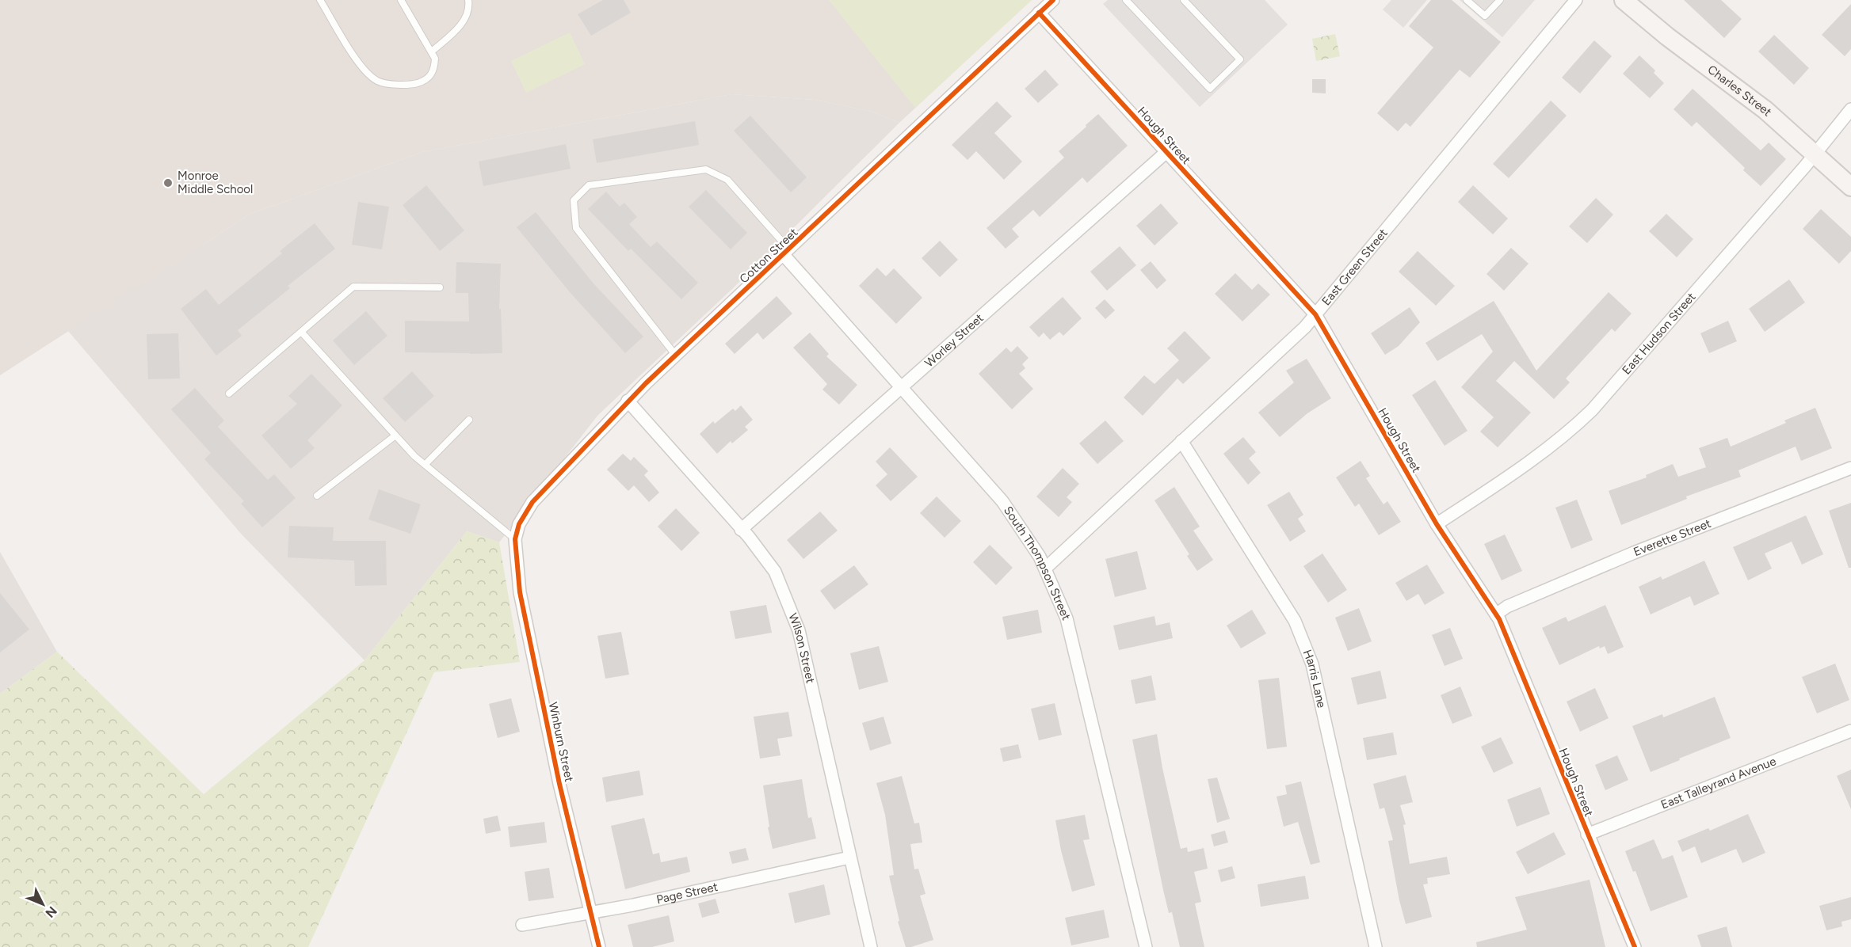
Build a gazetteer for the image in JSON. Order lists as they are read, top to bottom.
{
  "streets": {
    "street": [
      "Charles Street",
      "Hough Street",
      "Cotton Street",
      "East Green Street",
      "East Hudson Street",
      "Worley Street",
      "Everette Street",
      "South Thompson Street",
      "Wilson Street",
      "Harris Lane",
      "Winburn Street",
      "East Talleyrand Avenue",
      "Page Street"
    ]
  },
  "crossings": [
    ["Charles Street", "East Hudson Street"],
    ["Hough Street", "Cotton Street"],
    ["Hough Street", "East Green Street"],
    ["Hough Street", "East Hudson Street"],
    ["Hough Street", "Worley Street"],
    ["Hough Street", "Everette Street"],
    ["Hough Street", "East Talleyrand Avenue"],
    ["Cotton Street", "South Thompson Street"],
    ["Cotton Street", "Wilson Street"],
    ["Cotton Street", "Winburn Street"],
    ["East Green Street", "South Thompson Street"],
    ["East Green Street", "Harris Lane"],
    ["Worley Street", "South Thompson Street"],
    ["Worley Street", "Wilson Street"],
    ["Wilson Street", "Page Street"],
    ["Winburn Street", "Page Street"]
  ],
  "places": ["Monroe Middle School"],
  "north": "bottom right"
}
